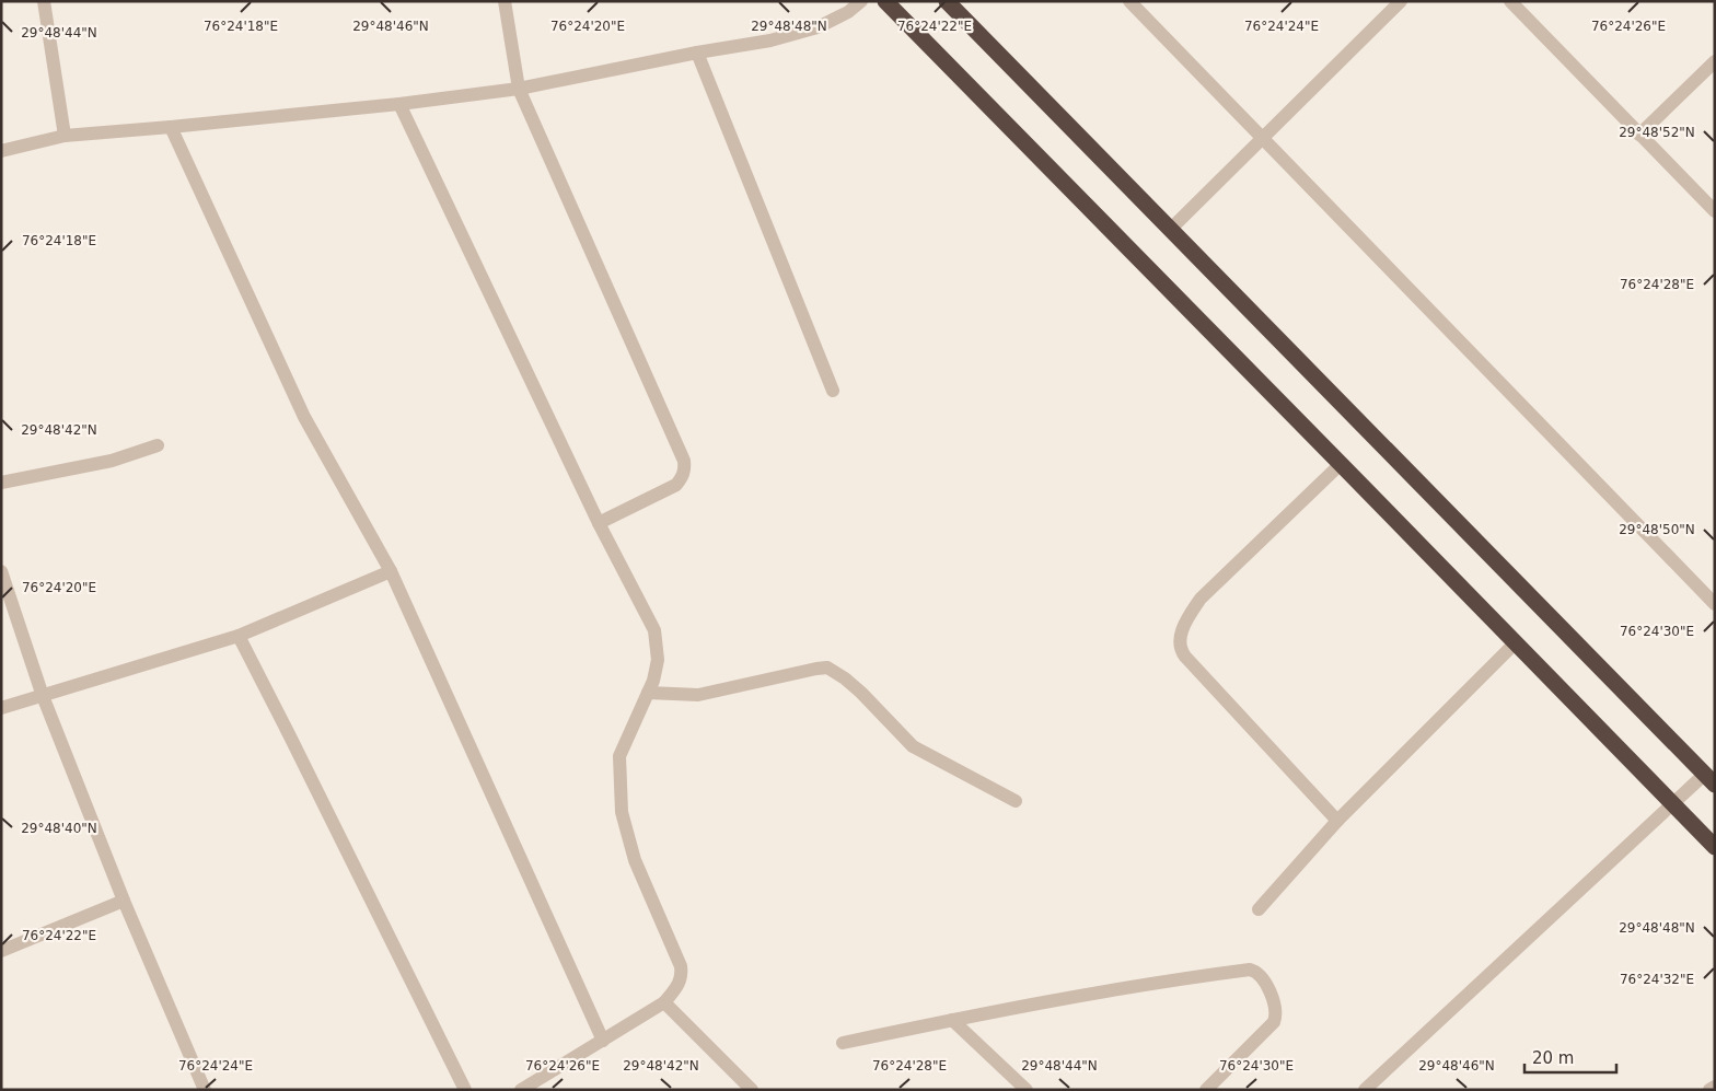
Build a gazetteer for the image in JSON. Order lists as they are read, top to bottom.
{
  "scale_bar": "20 m",
  "coordinates": [
    "76°24'18\"E",
    "29°48'46\"N",
    "76°24'20\"E",
    "29°48'48\"N",
    "76°24'22\"E",
    "76°24'24\"E",
    "76°24'26\"E",
    "29°48'44\"N",
    "29°48'52\"N",
    "76°24'28\"E",
    "29°48'42\"N",
    "29°48'50\"N",
    "76°24'30\"E",
    "29°48'40\"N",
    "76°24'32\"E"
  ]
}
